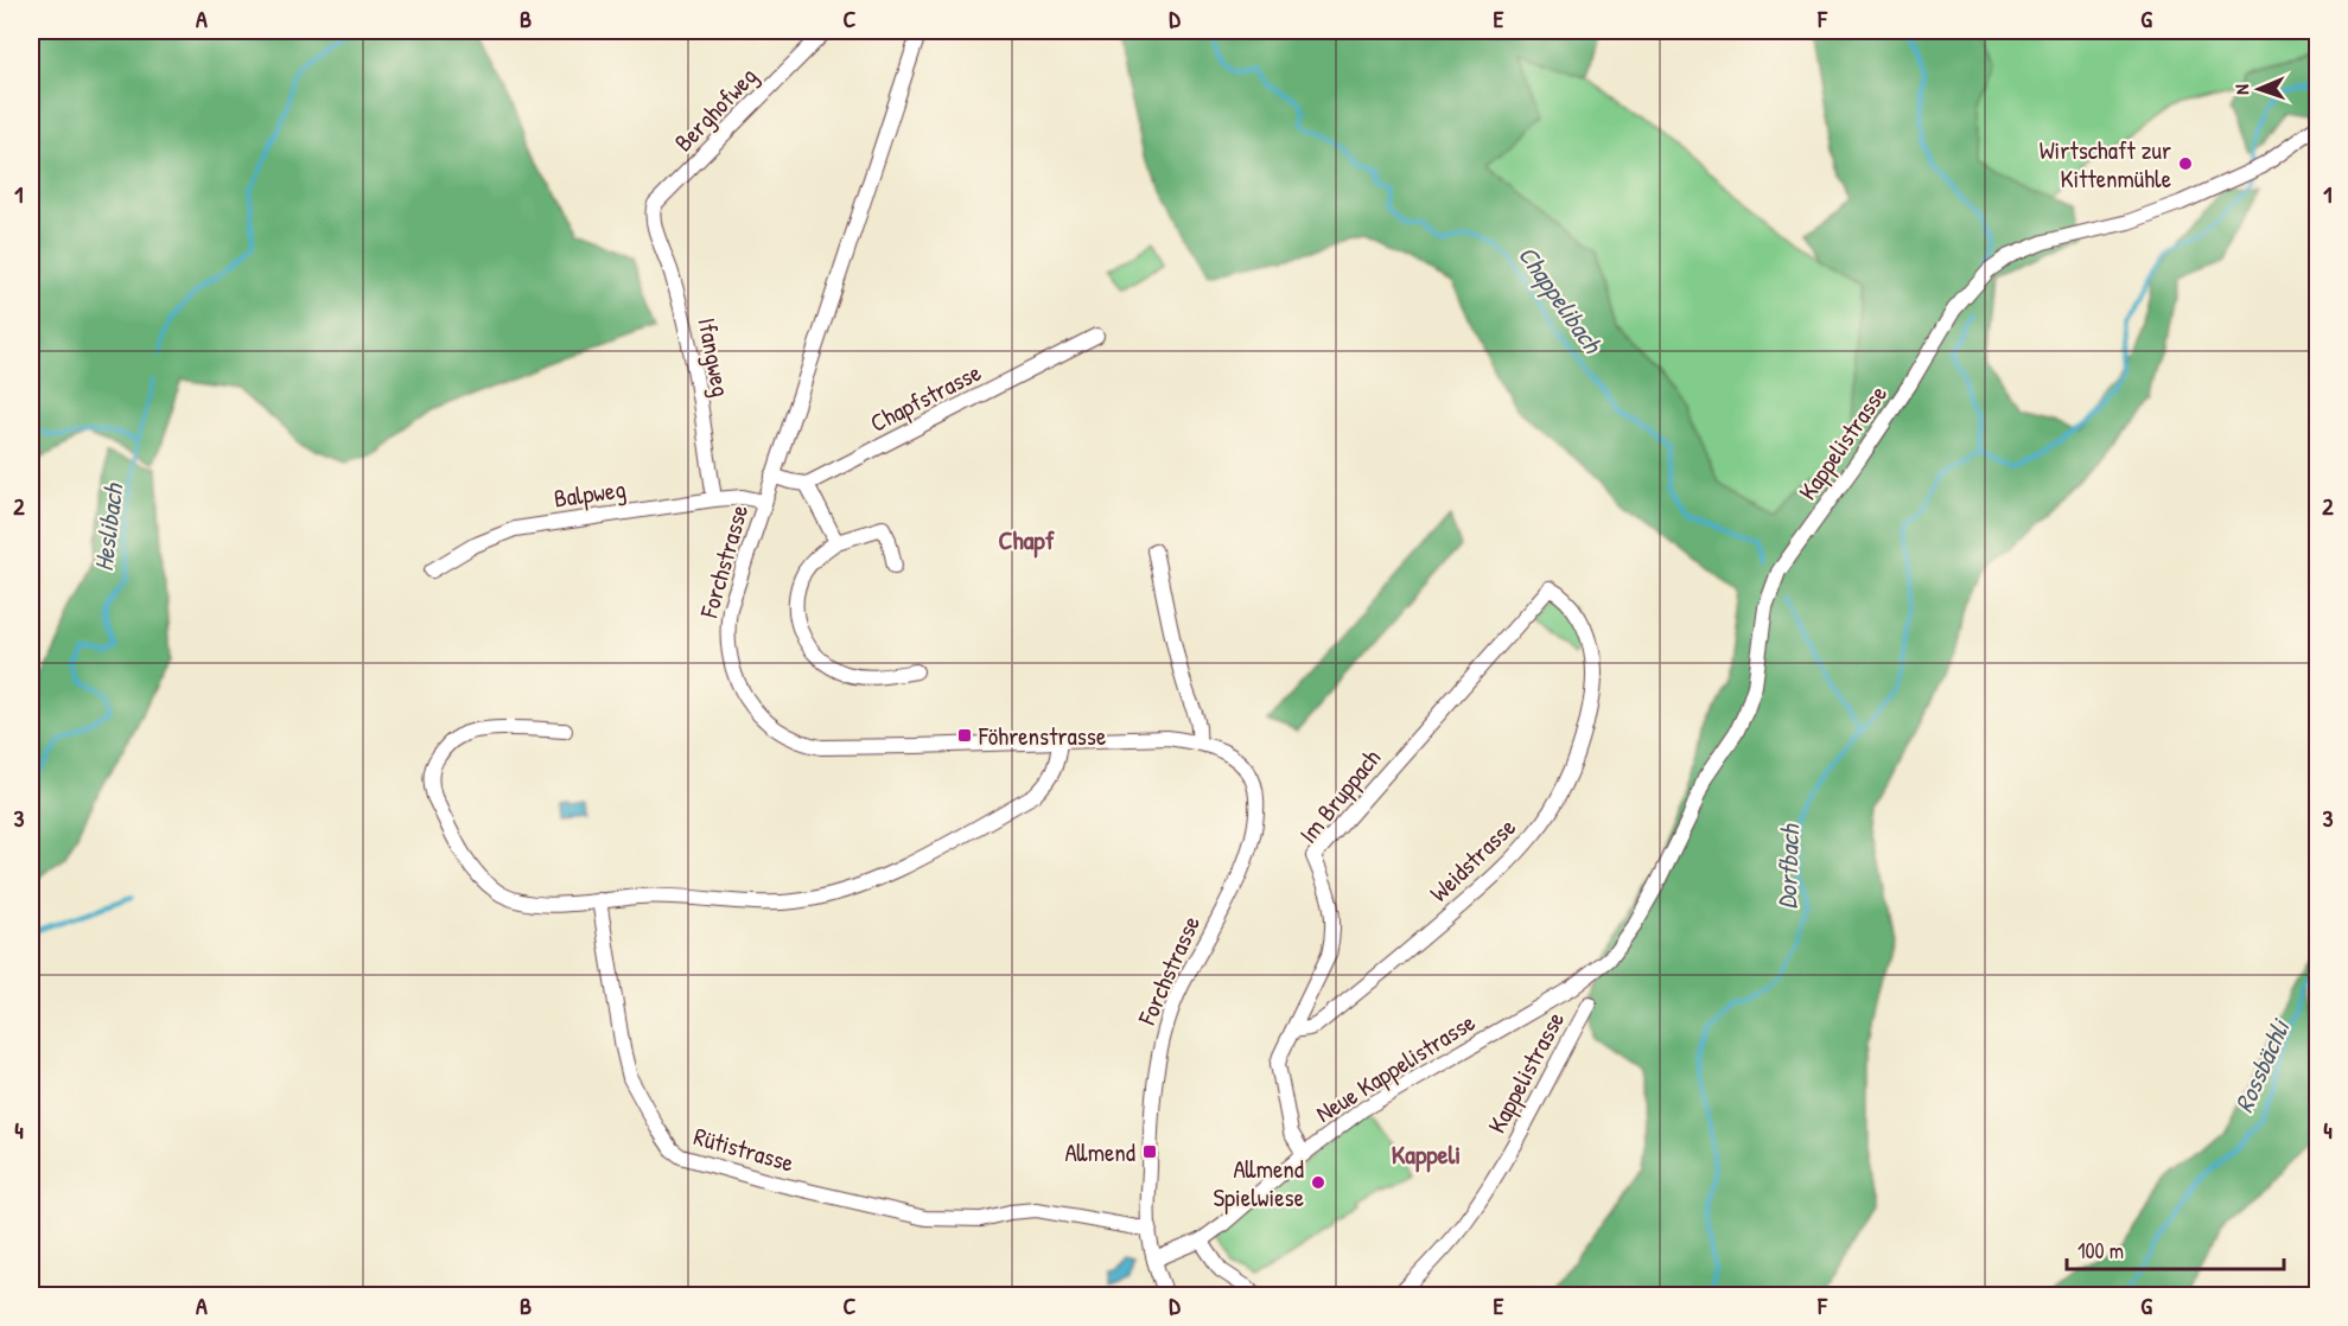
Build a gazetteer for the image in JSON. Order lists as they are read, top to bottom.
{
  "streets": {
    "street": [
      "Berghofweg",
      "Ifangweg",
      "Chapfstrasse",
      "Kappelistrasse",
      "Balpweg",
      "Forchstrasse",
      "Im Bruppach",
      "Weidstrasse",
      "Neue Kappelistrasse",
      "Rütistrasse"
    ]
  },
  "crossings": [
    ["Berghofweg", "Ifangweg"],
    ["Ifangweg", "Balpweg"],
    ["Kappelistrasse", "Neue Kappelistrasse"],
    ["Balpweg", "Forchstrasse"],
    ["Forchstrasse", "Neue Kappelistrasse"],
    ["Forchstrasse", "Rütistrasse"],
    ["Im Bruppach", "Weidstrasse"],
    ["Im Bruppach", "Neue Kappelistrasse"]
  ],
  "districts": ["Chapf", "Kappeli"],
  "water": [
    "Chappelibach",
    "Heslibach",
    "Dorfbach",
    "Rossbächli"
  ],
  "places": {
    "other": ["Wirtschaft zur Kittenmühle", "Allmend Spielwiese"],
    "transit": ["Föhrenstrasse", "Allmend"]
  },
  "scale_bar": "100 m",
  "north": "left",
  "grid": {
    "columns": [
      "A",
      "B",
      "C",
      "D",
      "E",
      "F",
      "G"
    ],
    "rows": [
      "1",
      "2",
      "3",
      "4"
    ]
  }
}
